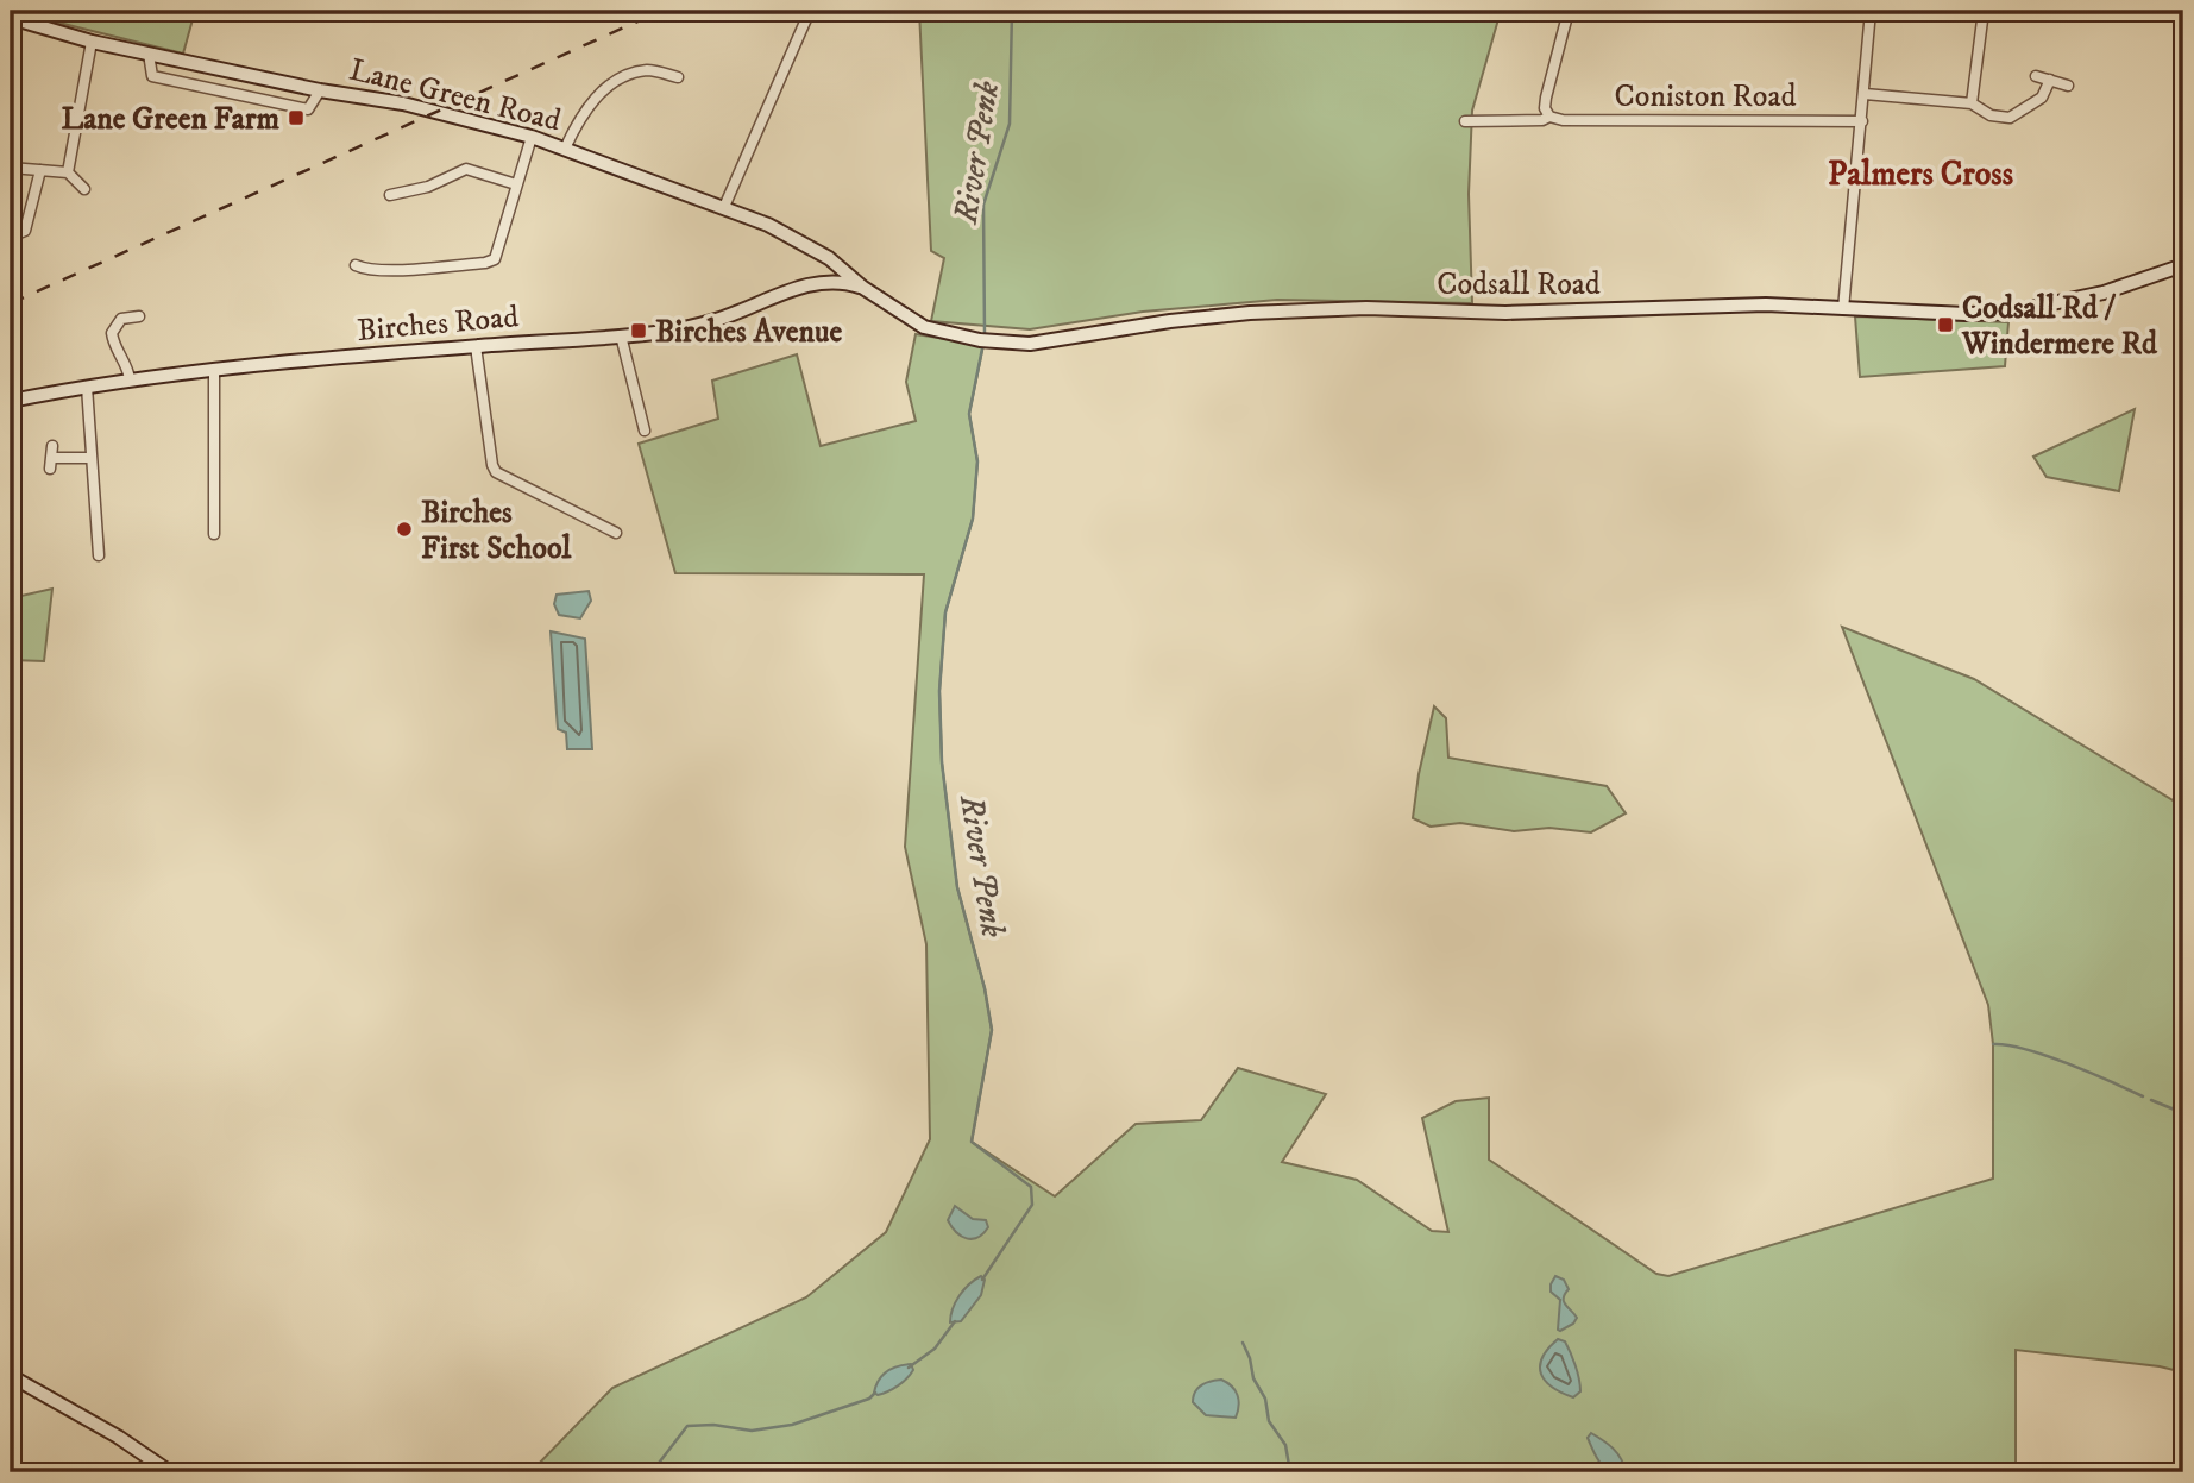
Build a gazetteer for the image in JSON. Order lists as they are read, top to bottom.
{
  "streets": {
    "street": [
      "Lane Green Road",
      "Coniston Road",
      "Codsall Road",
      "Birches Road"
    ]
  },
  "crossings": [
    ["Lane Green Road", "Codsall Road"],
    ["Lane Green Road", "Birches Road"],
    ["Codsall Road", "Birches Road"]
  ],
  "districts": ["Palmers Cross"],
  "water": ["River Penk"],
  "places": {
    "transit": ["Lane Green Farm", "Codsall Rd / Windermere Rd", "Birches Avenue"],
    "other": ["Birches First School"]
  }
}
